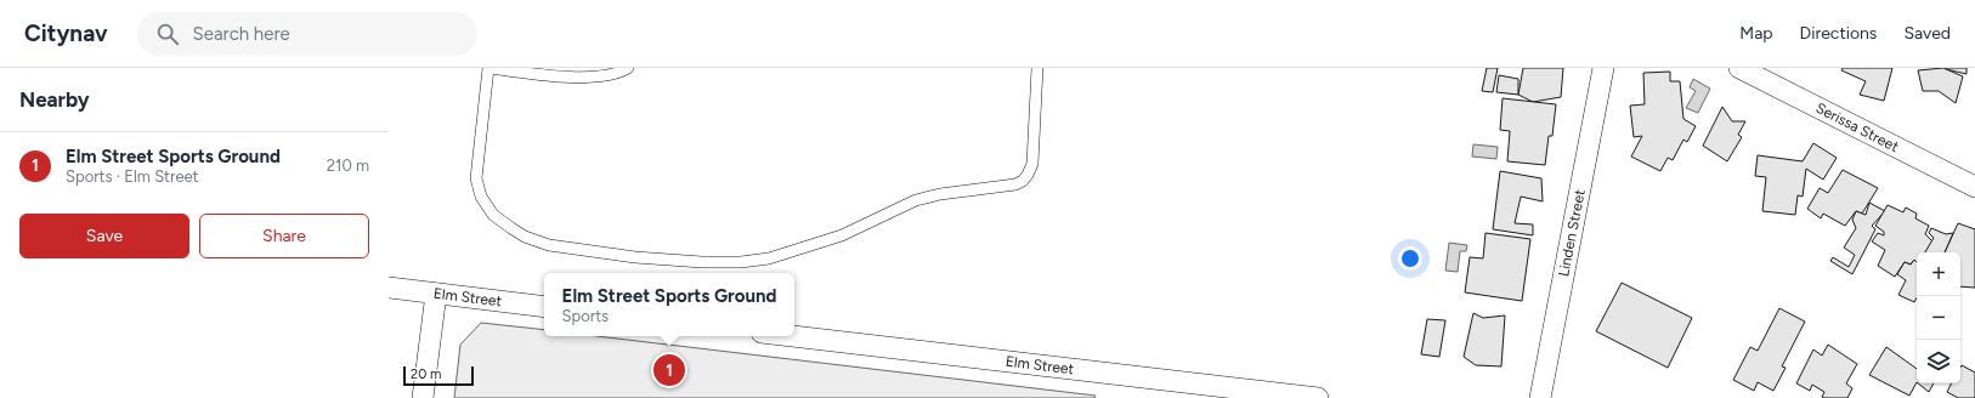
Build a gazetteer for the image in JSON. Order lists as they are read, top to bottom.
{
  "streets": {
    "street": ["Serissa Street", "Linden Street", "Elm Street"]
  },
  "scale_bar": "20 m",
  "page": {
    "header": "Citynav",
    "search": "Search here",
    "nav": ["Map", "Directions", "Saved"],
    "heading": "Nearby",
    "list": [
      {
        "mark": "1",
        "name": "Elm Street Sports Ground",
        "note": "Sports · Elm Street",
        "value": "210 m"
      }
    ],
    "buttons": ["Save", "Share"],
    "map_buttons": ["+", "−"],
    "popup": ["Elm Street Sports Ground", "Sports"],
    "pins": "1",
    "scale": "20 m"
  }
}
